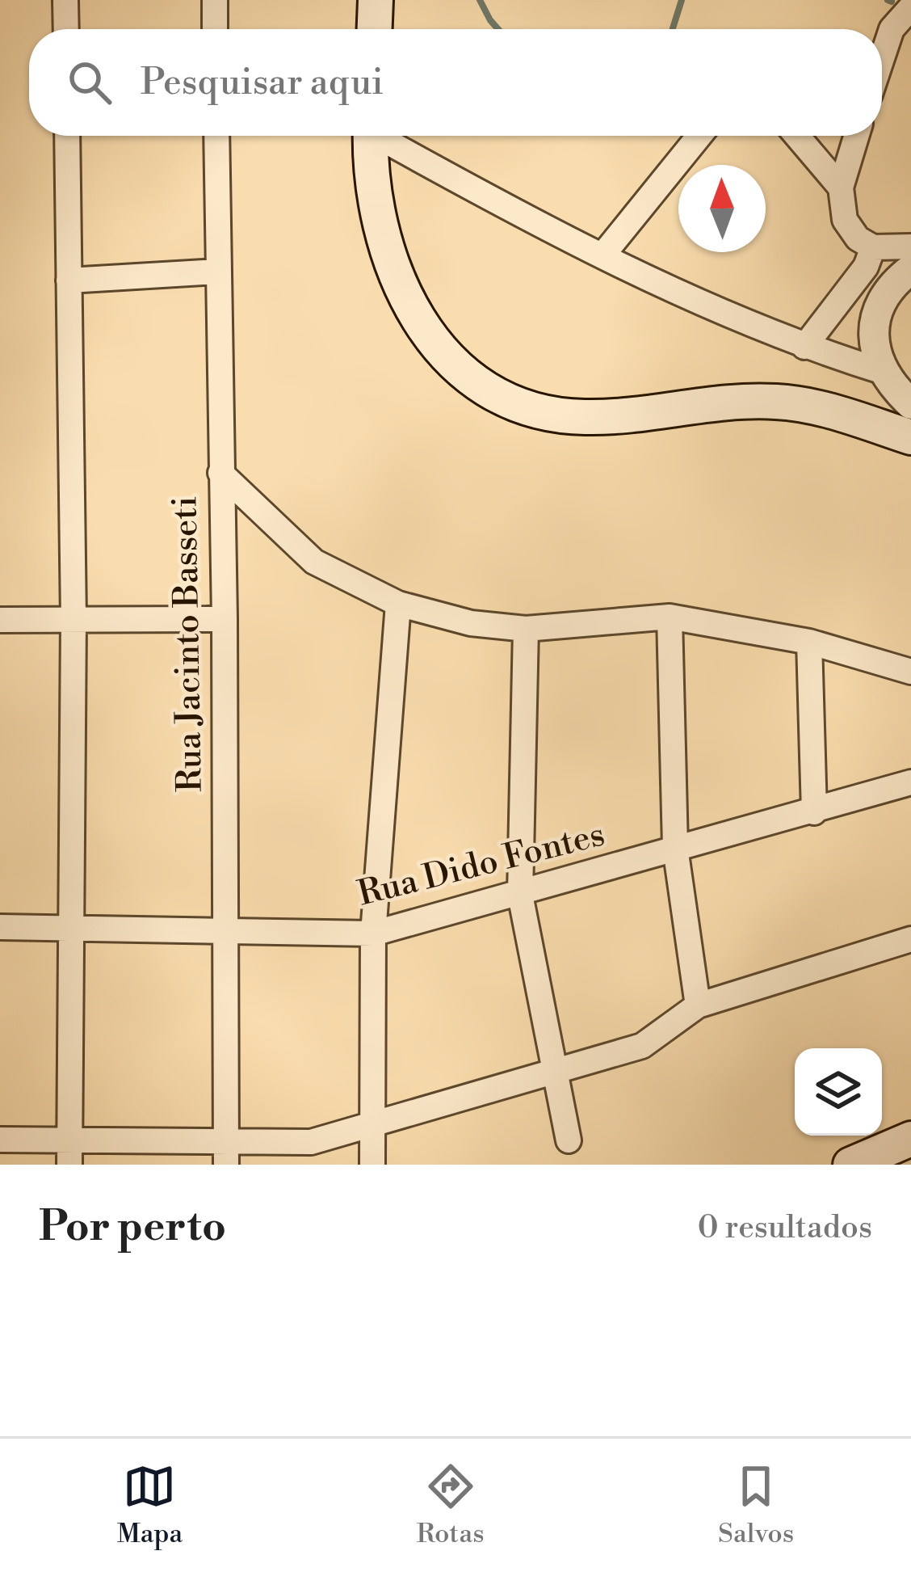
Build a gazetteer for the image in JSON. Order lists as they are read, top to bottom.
{
  "streets": {
    "street": ["Rua Jacinto Basseti", "Rua Dido Fontes"]
  },
  "crossings": [
    ["Rua Jacinto Basseti", "Rua Dido Fontes"]
  ],
  "north": "top",
  "page": {
    "search": "Pesquisar aqui",
    "heading": ["Por perto", "0 resultados"],
    "nav": ["Mapa", "Rotas", "Salvos"]
  }
}
